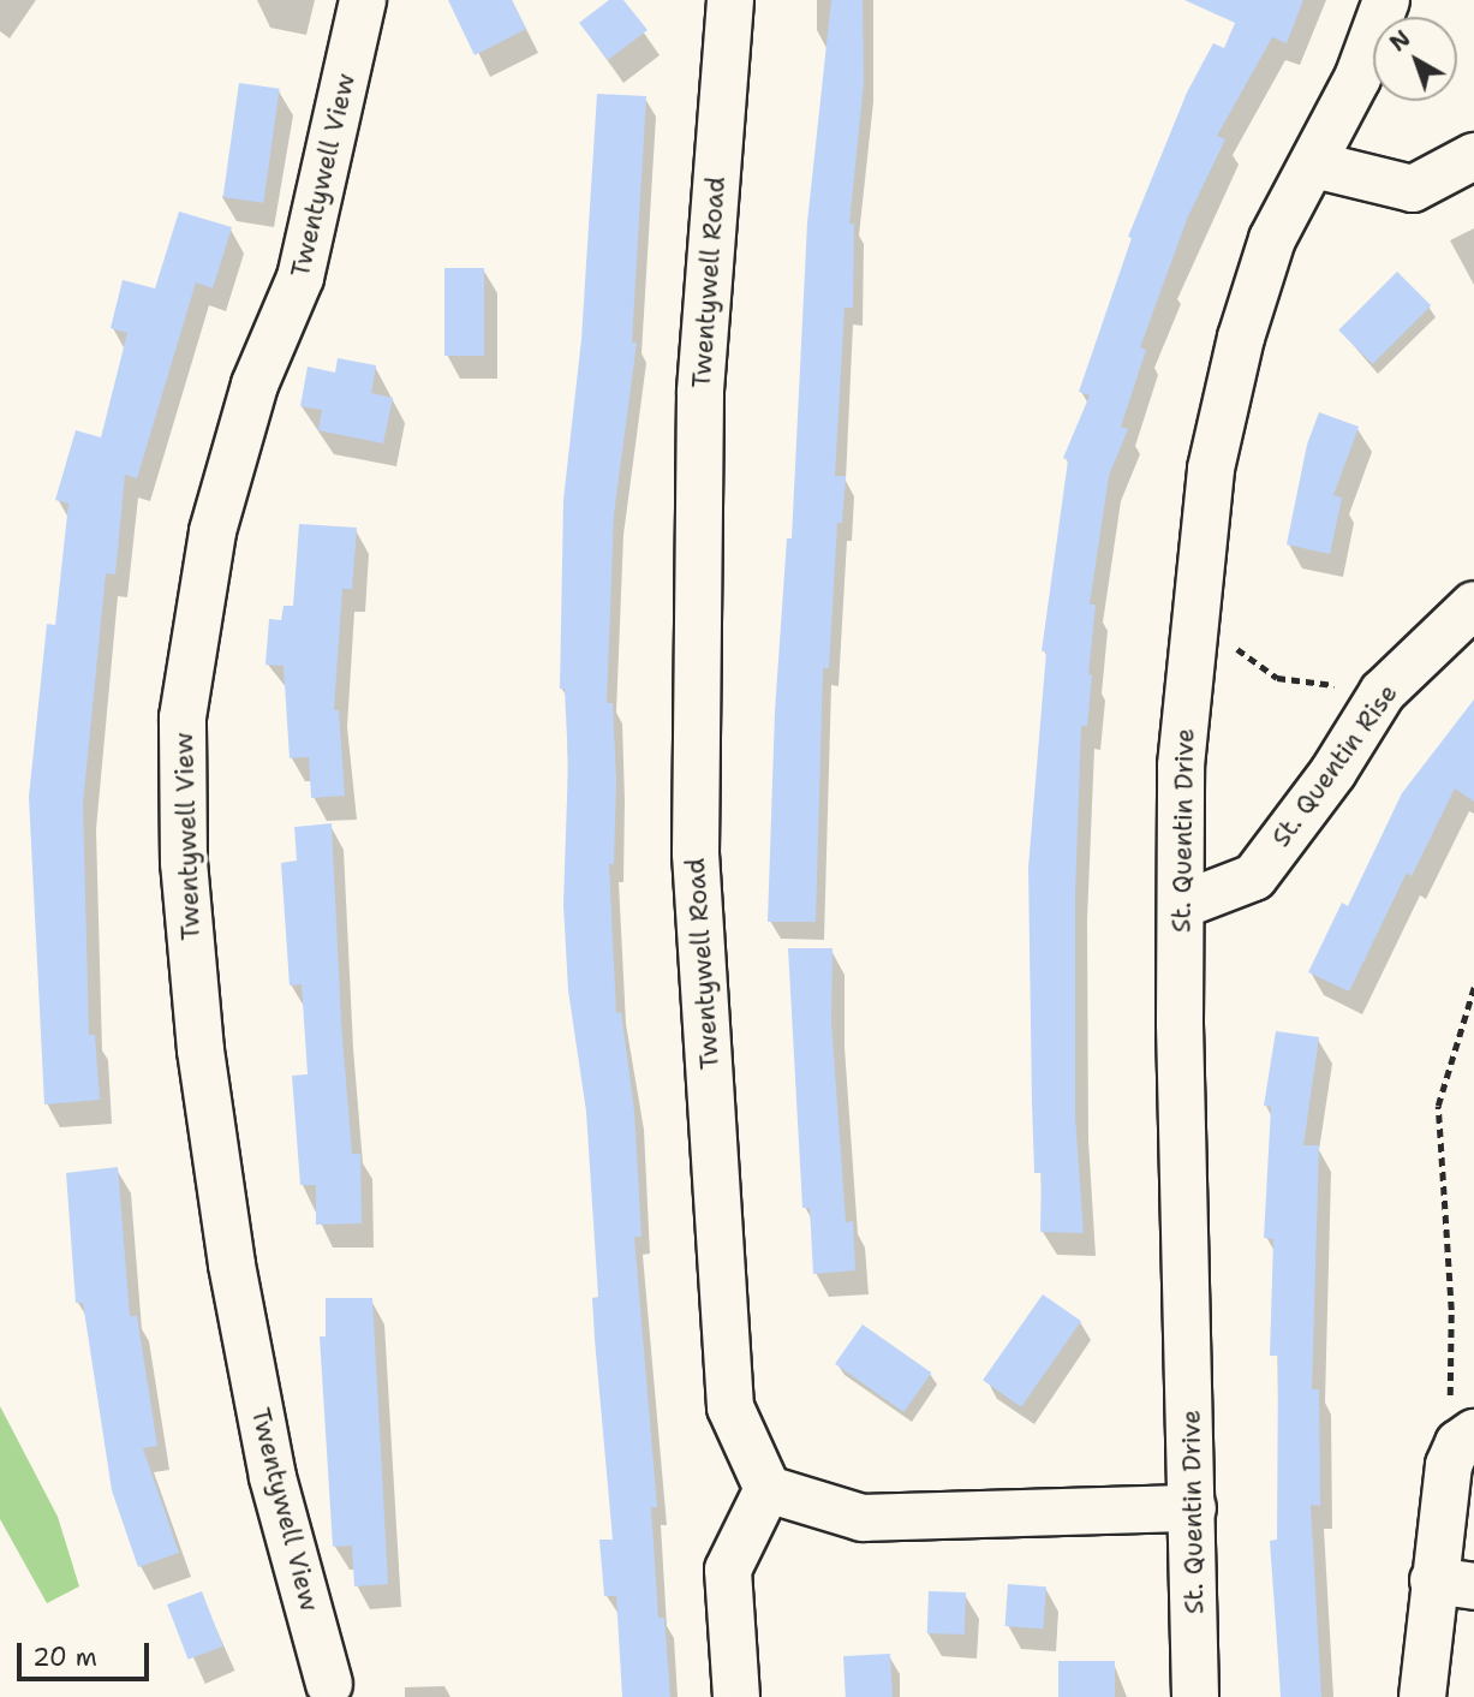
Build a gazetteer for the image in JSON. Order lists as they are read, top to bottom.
{
  "streets": {
    "street": [
      "Twentywell View",
      "Twentywell Road",
      "St. Quentin Rise",
      "St. Quentin Drive"
    ]
  },
  "crossings": [
    ["St. Quentin Rise", "St. Quentin Drive"]
  ],
  "scale_bar": "20 m",
  "north": "top left"
}
